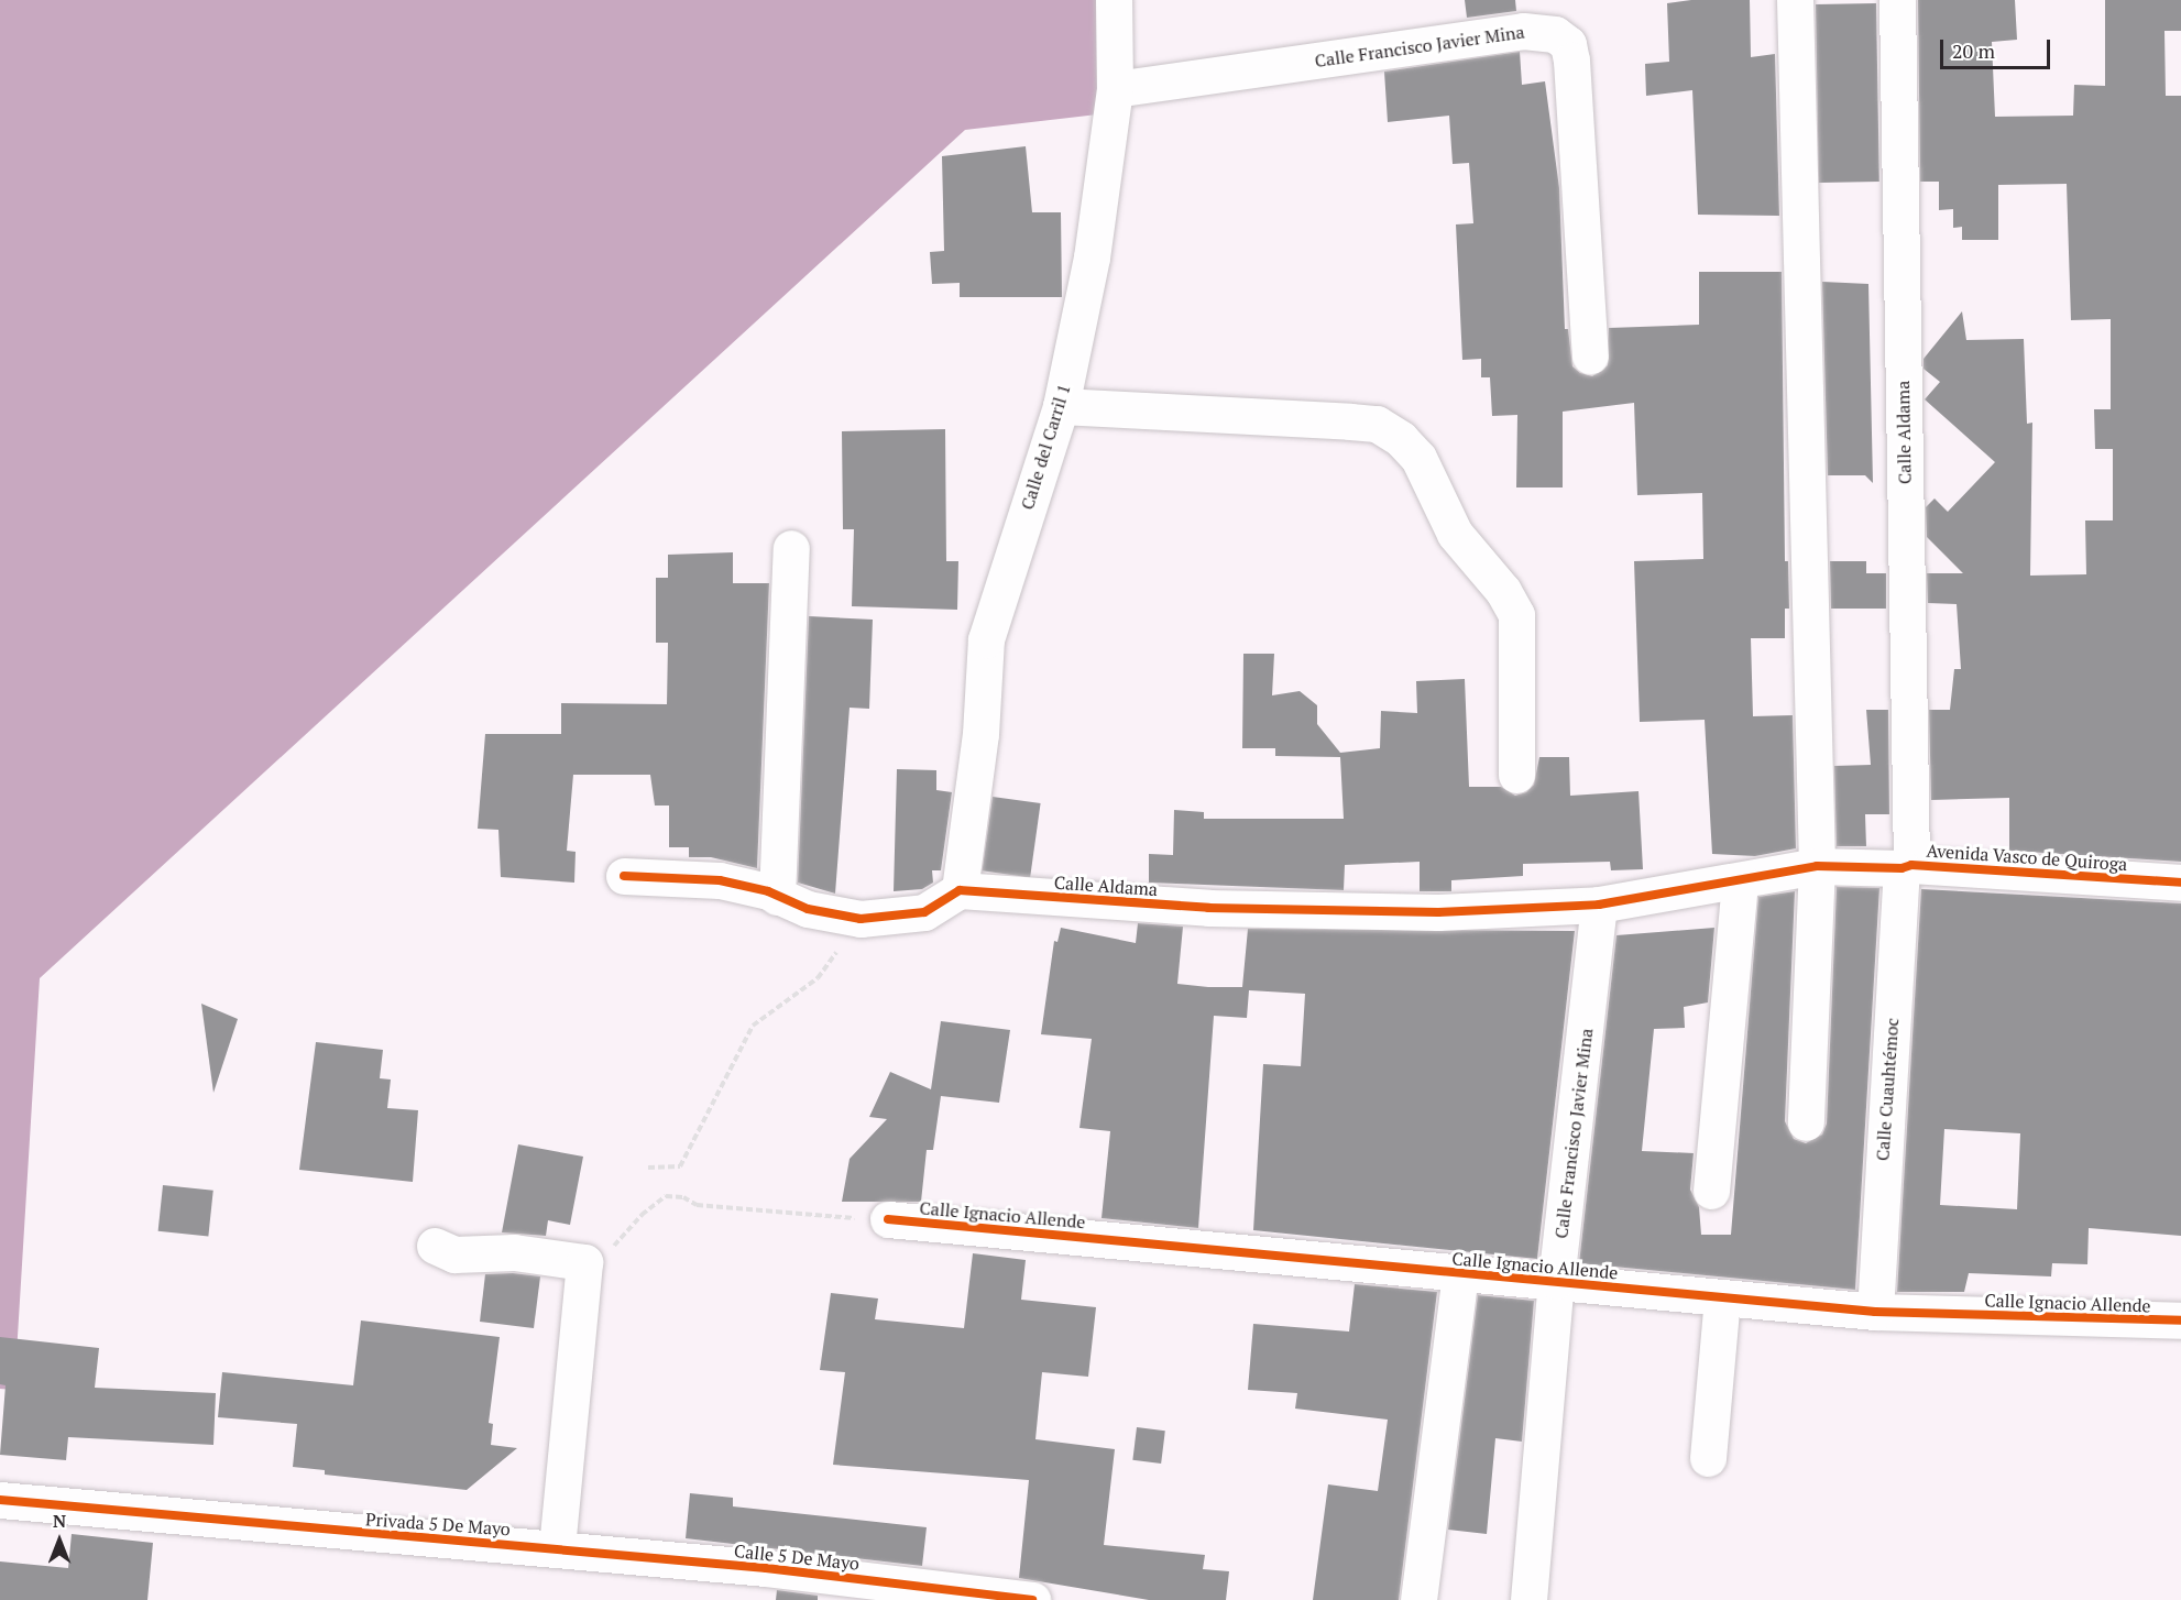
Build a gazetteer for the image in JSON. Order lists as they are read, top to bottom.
{
  "streets": {
    "street": [
      "Calle Francisco Javier Mina",
      "Calle Aldama",
      "Calle del Carril 1",
      "Avenida Vasco de Quiroga",
      "Calle Cuauhtémoc",
      "Calle Ignacio Allende",
      "Privada 5 De Mayo",
      "Calle 5 De Mayo"
    ]
  },
  "crossings": [
    ["Calle Francisco Javier Mina", "Calle Aldama"],
    ["Calle Francisco Javier Mina", "Calle del Carril 1"],
    ["Calle Francisco Javier Mina", "Avenida Vasco de Quiroga"],
    ["Calle Francisco Javier Mina", "Calle Ignacio Allende"],
    ["Calle Aldama", "Calle del Carril 1"],
    ["Calle Aldama", "Avenida Vasco de Quiroga"],
    ["Calle Aldama", "Calle Cuauhtémoc"],
    ["Avenida Vasco de Quiroga", "Calle Cuauhtémoc"],
    ["Calle Cuauhtémoc", "Calle Ignacio Allende"],
    ["Privada 5 De Mayo", "Calle 5 De Mayo"]
  ],
  "scale_bar": "20 m",
  "north": "top"
}
